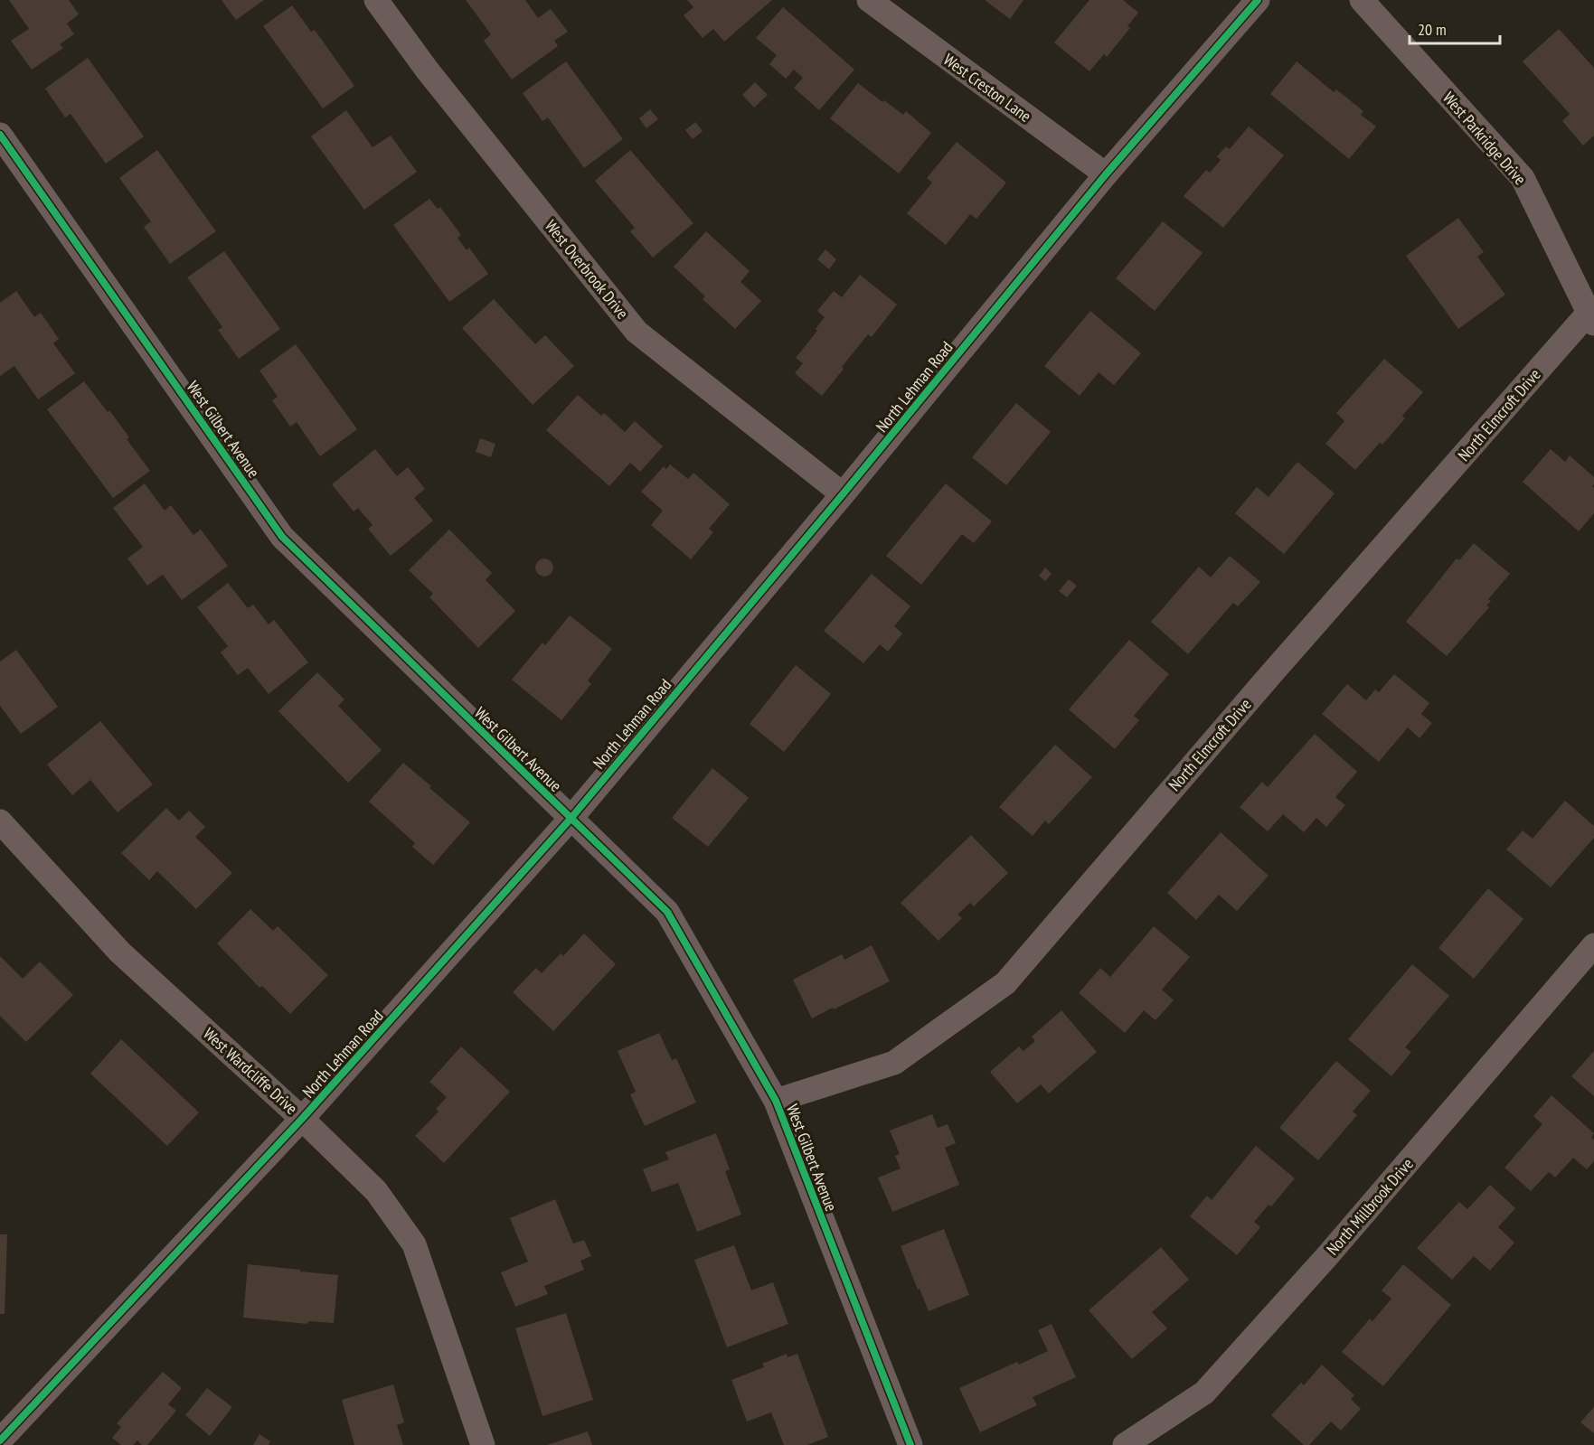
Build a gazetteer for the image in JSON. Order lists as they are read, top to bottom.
{
  "streets": {
    "street": [
      "West Creston Lane",
      "West Parkridge Drive",
      "West Overbrook Drive",
      "North Lehman Road",
      "North Elmcroft Drive",
      "West Gilbert Avenue",
      "West Wardcliffe Drive",
      "North Millbrook Drive"
    ]
  },
  "crossings": [
    ["West Creston Lane", "North Lehman Road"],
    ["West Parkridge Drive", "North Elmcroft Drive"],
    ["West Overbrook Drive", "North Lehman Road"],
    ["North Lehman Road", "West Gilbert Avenue"],
    ["North Lehman Road", "West Wardcliffe Drive"],
    ["North Elmcroft Drive", "West Gilbert Avenue"]
  ],
  "scale_bar": "20 m"
}
